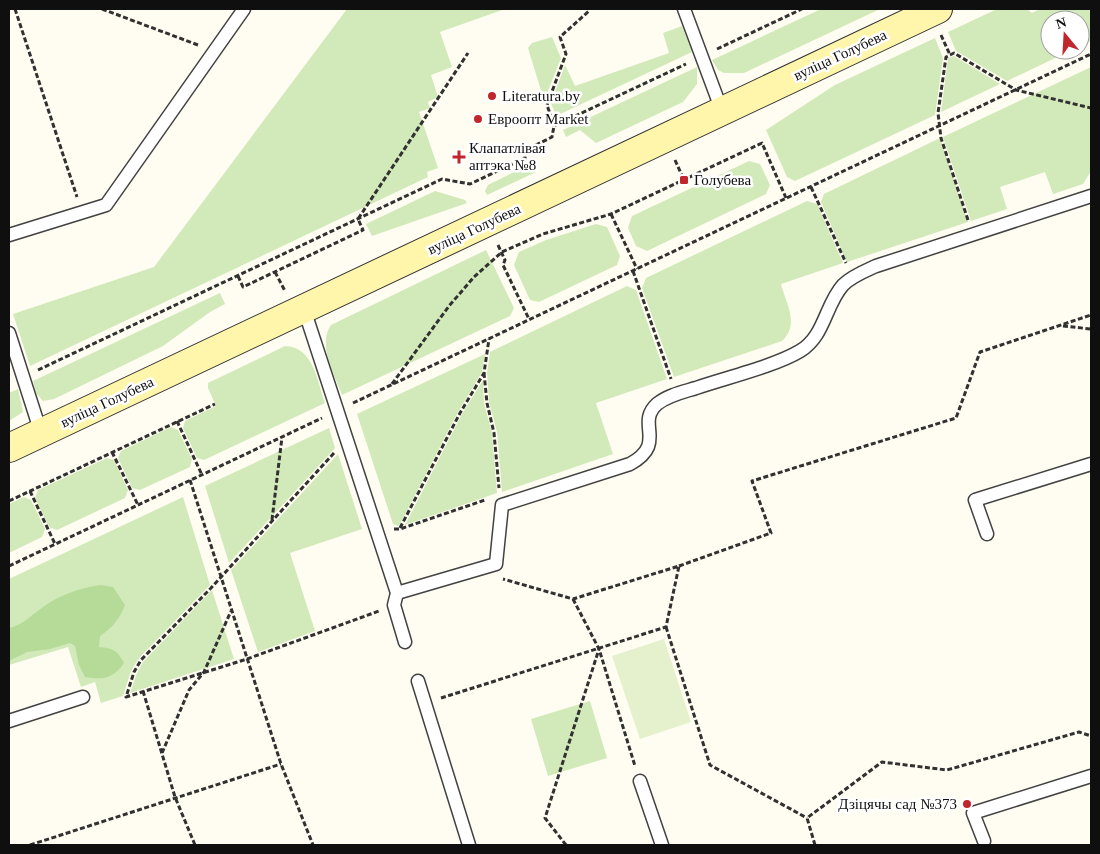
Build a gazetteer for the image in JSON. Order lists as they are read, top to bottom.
{
  "streets": {
    "main road": ["вуліца Голубева"]
  },
  "places": {
    "other": ["Literatura.by", "Евроопт Market", "Дзіцячы сад №373"],
    "health": ["Клапатлівая аптэка №8"],
    "transit": ["Голубева"]
  },
  "north": "top"
}
